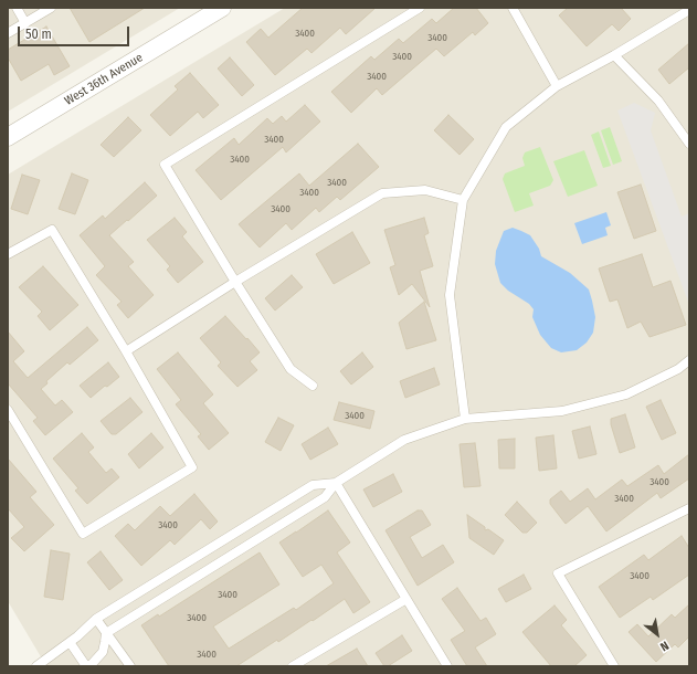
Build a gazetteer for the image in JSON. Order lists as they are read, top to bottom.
{
  "streets": {
    "street": ["West 36th Avenue"]
  },
  "house_numbers": [
    "3400",
    "3400",
    "3400",
    "3400",
    "3400",
    "3400",
    "3400",
    "3400",
    "3400",
    "3400",
    "3400",
    "3400",
    "3400",
    "3400",
    "3400",
    "3400",
    "3400"
  ],
  "scale_bar": "50 m",
  "north": "bottom right"
}
